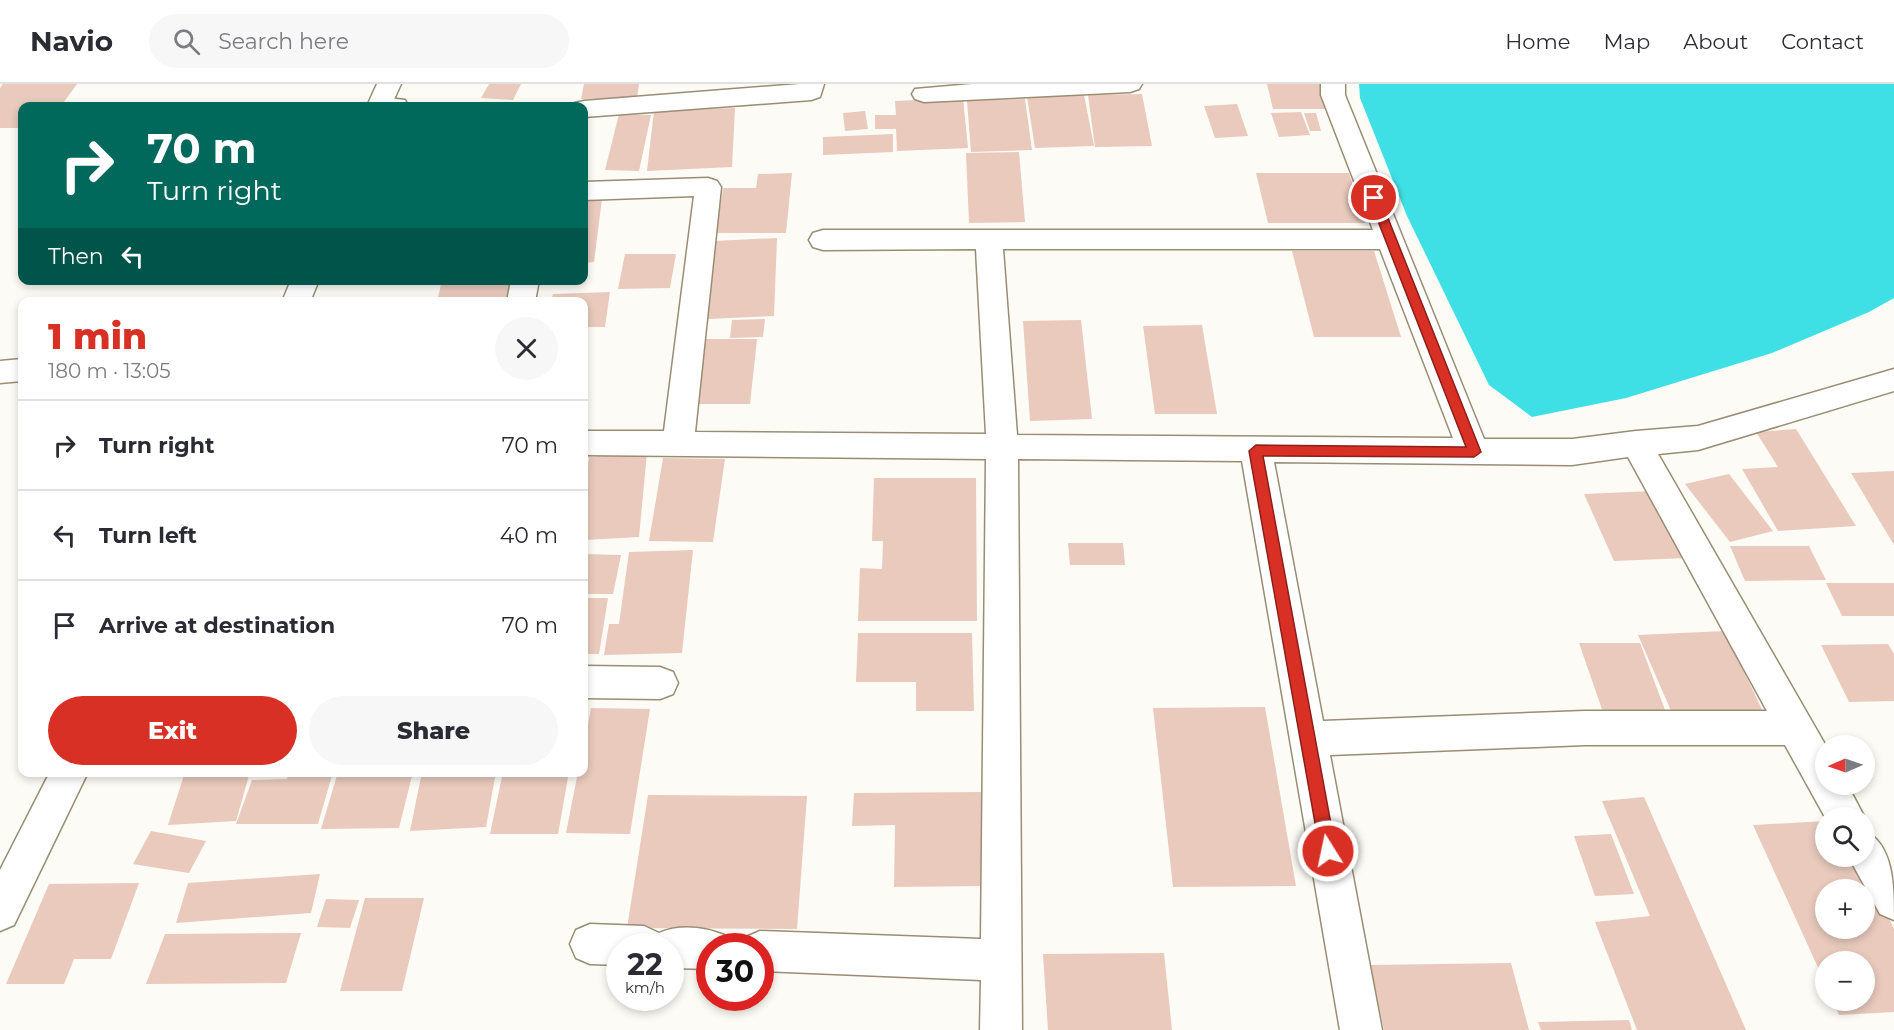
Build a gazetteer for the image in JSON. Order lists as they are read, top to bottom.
{
  "north": "left",
  "page": {
    "header": "Navio",
    "search": "Search here",
    "nav": [
      "Home",
      "Map",
      "About",
      "Contact"
    ],
    "turn": ["70 m", "Turn right"],
    "then": "Then",
    "heading": ["1 min", "180 m · 13:05"],
    "list": [
      {
        "name": "Turn right",
        "value": "70 m"
      },
      {
        "name": "Turn left",
        "value": "40 m"
      },
      {
        "name": "Arrive at destination",
        "value": "70 m"
      }
    ],
    "buttons": ["Exit", "Share"],
    "map_buttons": ["+", "−"],
    "speed": "22 km/h",
    "limit": "30"
  }
}
